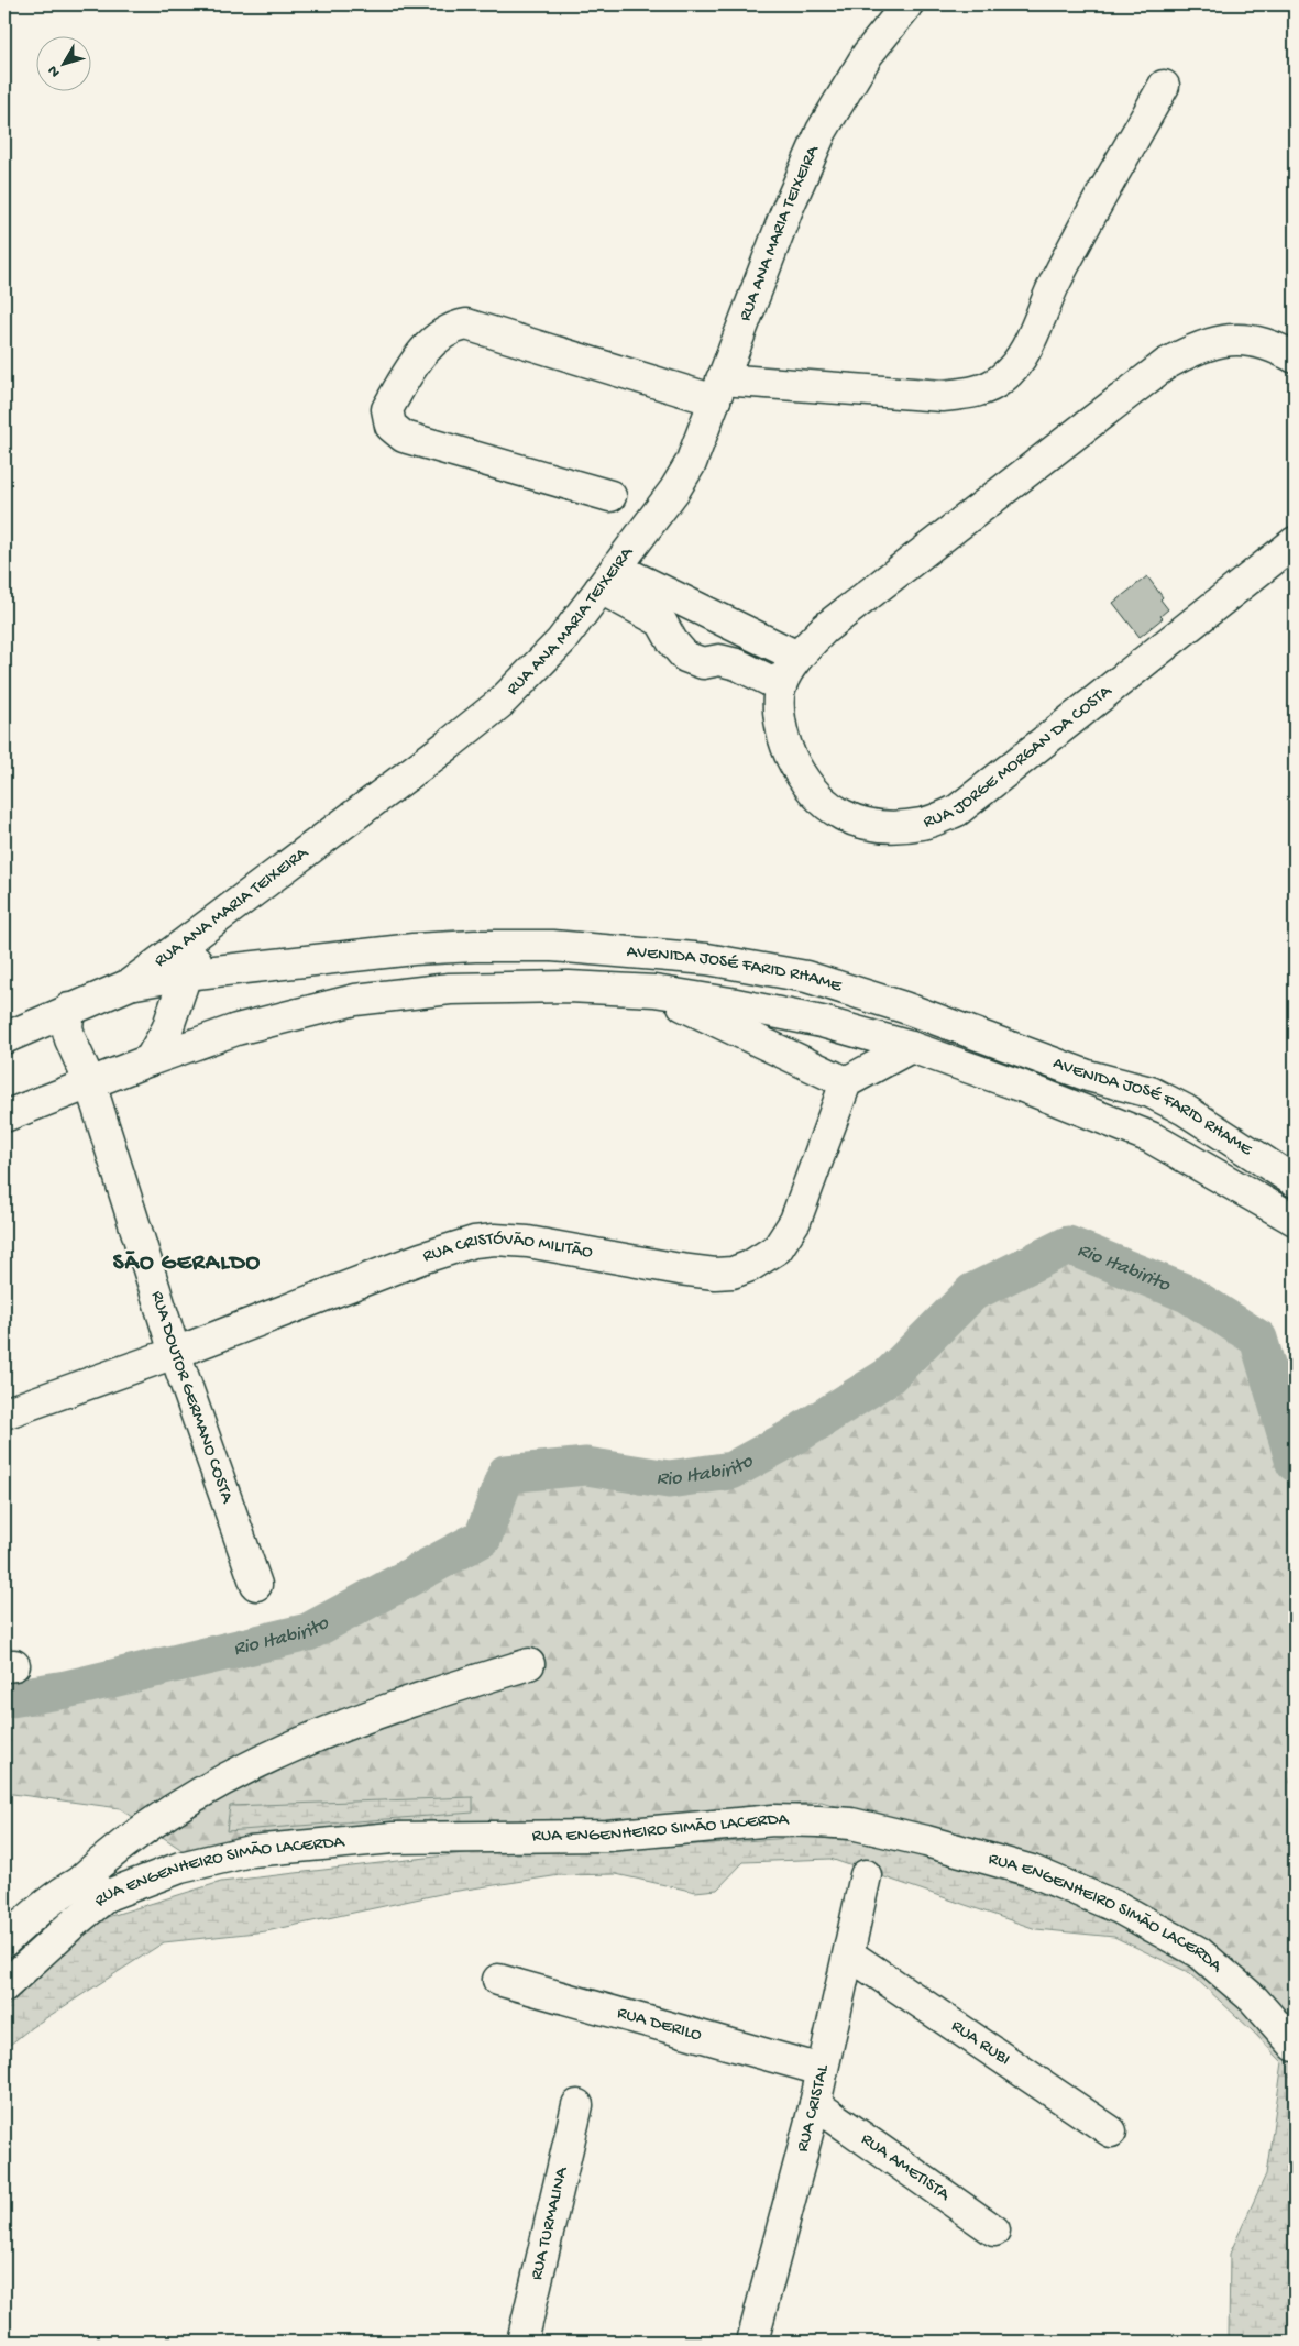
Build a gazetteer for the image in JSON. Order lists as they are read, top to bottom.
{
  "streets": {
    "street": [
      "RUA ANA MARIA TEIXEIRA",
      "RUA JORGE MORGAN DA COSTA",
      "AVENIDA JOSÉ FARID RHAME",
      "RUA CRISTÓVÃO MILITÃO",
      "RUA DOUTOR GERMANO COSTA",
      "RUA ENGENHEIRO SIMÃO LACERDA",
      "RUA DERILO",
      "RUA RUBI",
      "RUA CRISTAL",
      "RUA AMETISTA",
      "RUA TURMALINA"
    ]
  },
  "crossings": [
    ["RUA ANA MARIA TEIXEIRA", "AVENIDA JOSÉ FARID RHAME"],
    ["RUA ANA MARIA TEIXEIRA", "RUA DOUTOR GERMANO COSTA"],
    ["RUA CRISTÓVÃO MILITÃO", "RUA DOUTOR GERMANO COSTA"],
    ["RUA DERILO", "RUA CRISTAL"],
    ["RUA RUBI", "RUA CRISTAL"],
    ["RUA CRISTAL", "RUA AMETISTA"]
  ],
  "districts": ["SÃO GERALDO"],
  "water": ["Rio Itabirito"],
  "north": "bottom left"
}
